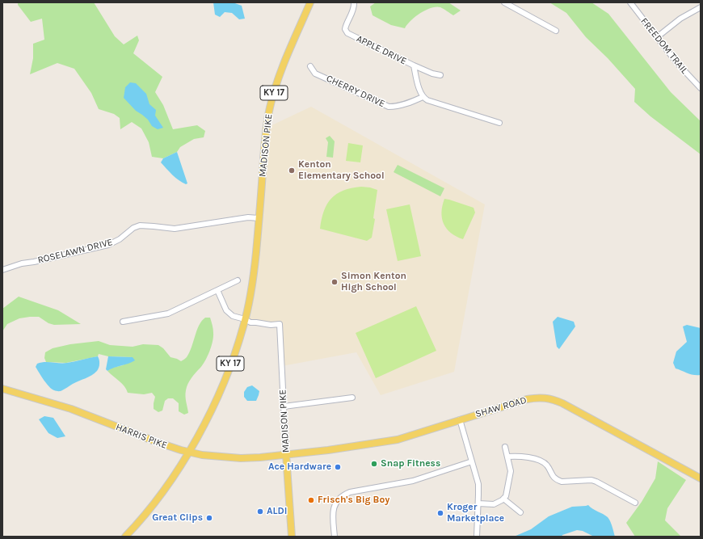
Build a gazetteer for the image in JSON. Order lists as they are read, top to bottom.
{
  "streets": {
    "main road": [
      "KY 17",
      "MADISON PIKE",
      "SHAW ROAD",
      "HARRIS PIKE"
    ],
    "street": [
      "FREEDOM TRAIL",
      "APPLE DRIVE",
      "CHERRY DRIVE",
      "ROSELAWN DRIVE"
    ]
  },
  "crossings": [
    ["APPLE DRIVE", "CHERRY DRIVE"],
    ["KY 17", "MADISON PIKE"],
    ["KY 17", "ROSELAWN DRIVE"],
    ["KY 17", "HARRIS PIKE"],
    ["MADISON PIKE", "ROSELAWN DRIVE"],
    ["MADISON PIKE", "SHAW ROAD"],
    ["MADISON PIKE", "HARRIS PIKE"],
    ["SHAW ROAD", "HARRIS PIKE"]
  ],
  "places": [
    "Kenton Elementary School",
    "Simon Kenton High School",
    "Snap Fitness",
    "Ace Hardware",
    "Frisch's Big Boy",
    "ALDI",
    "Kroger Marketplace",
    "Great Clips"
  ]
}
